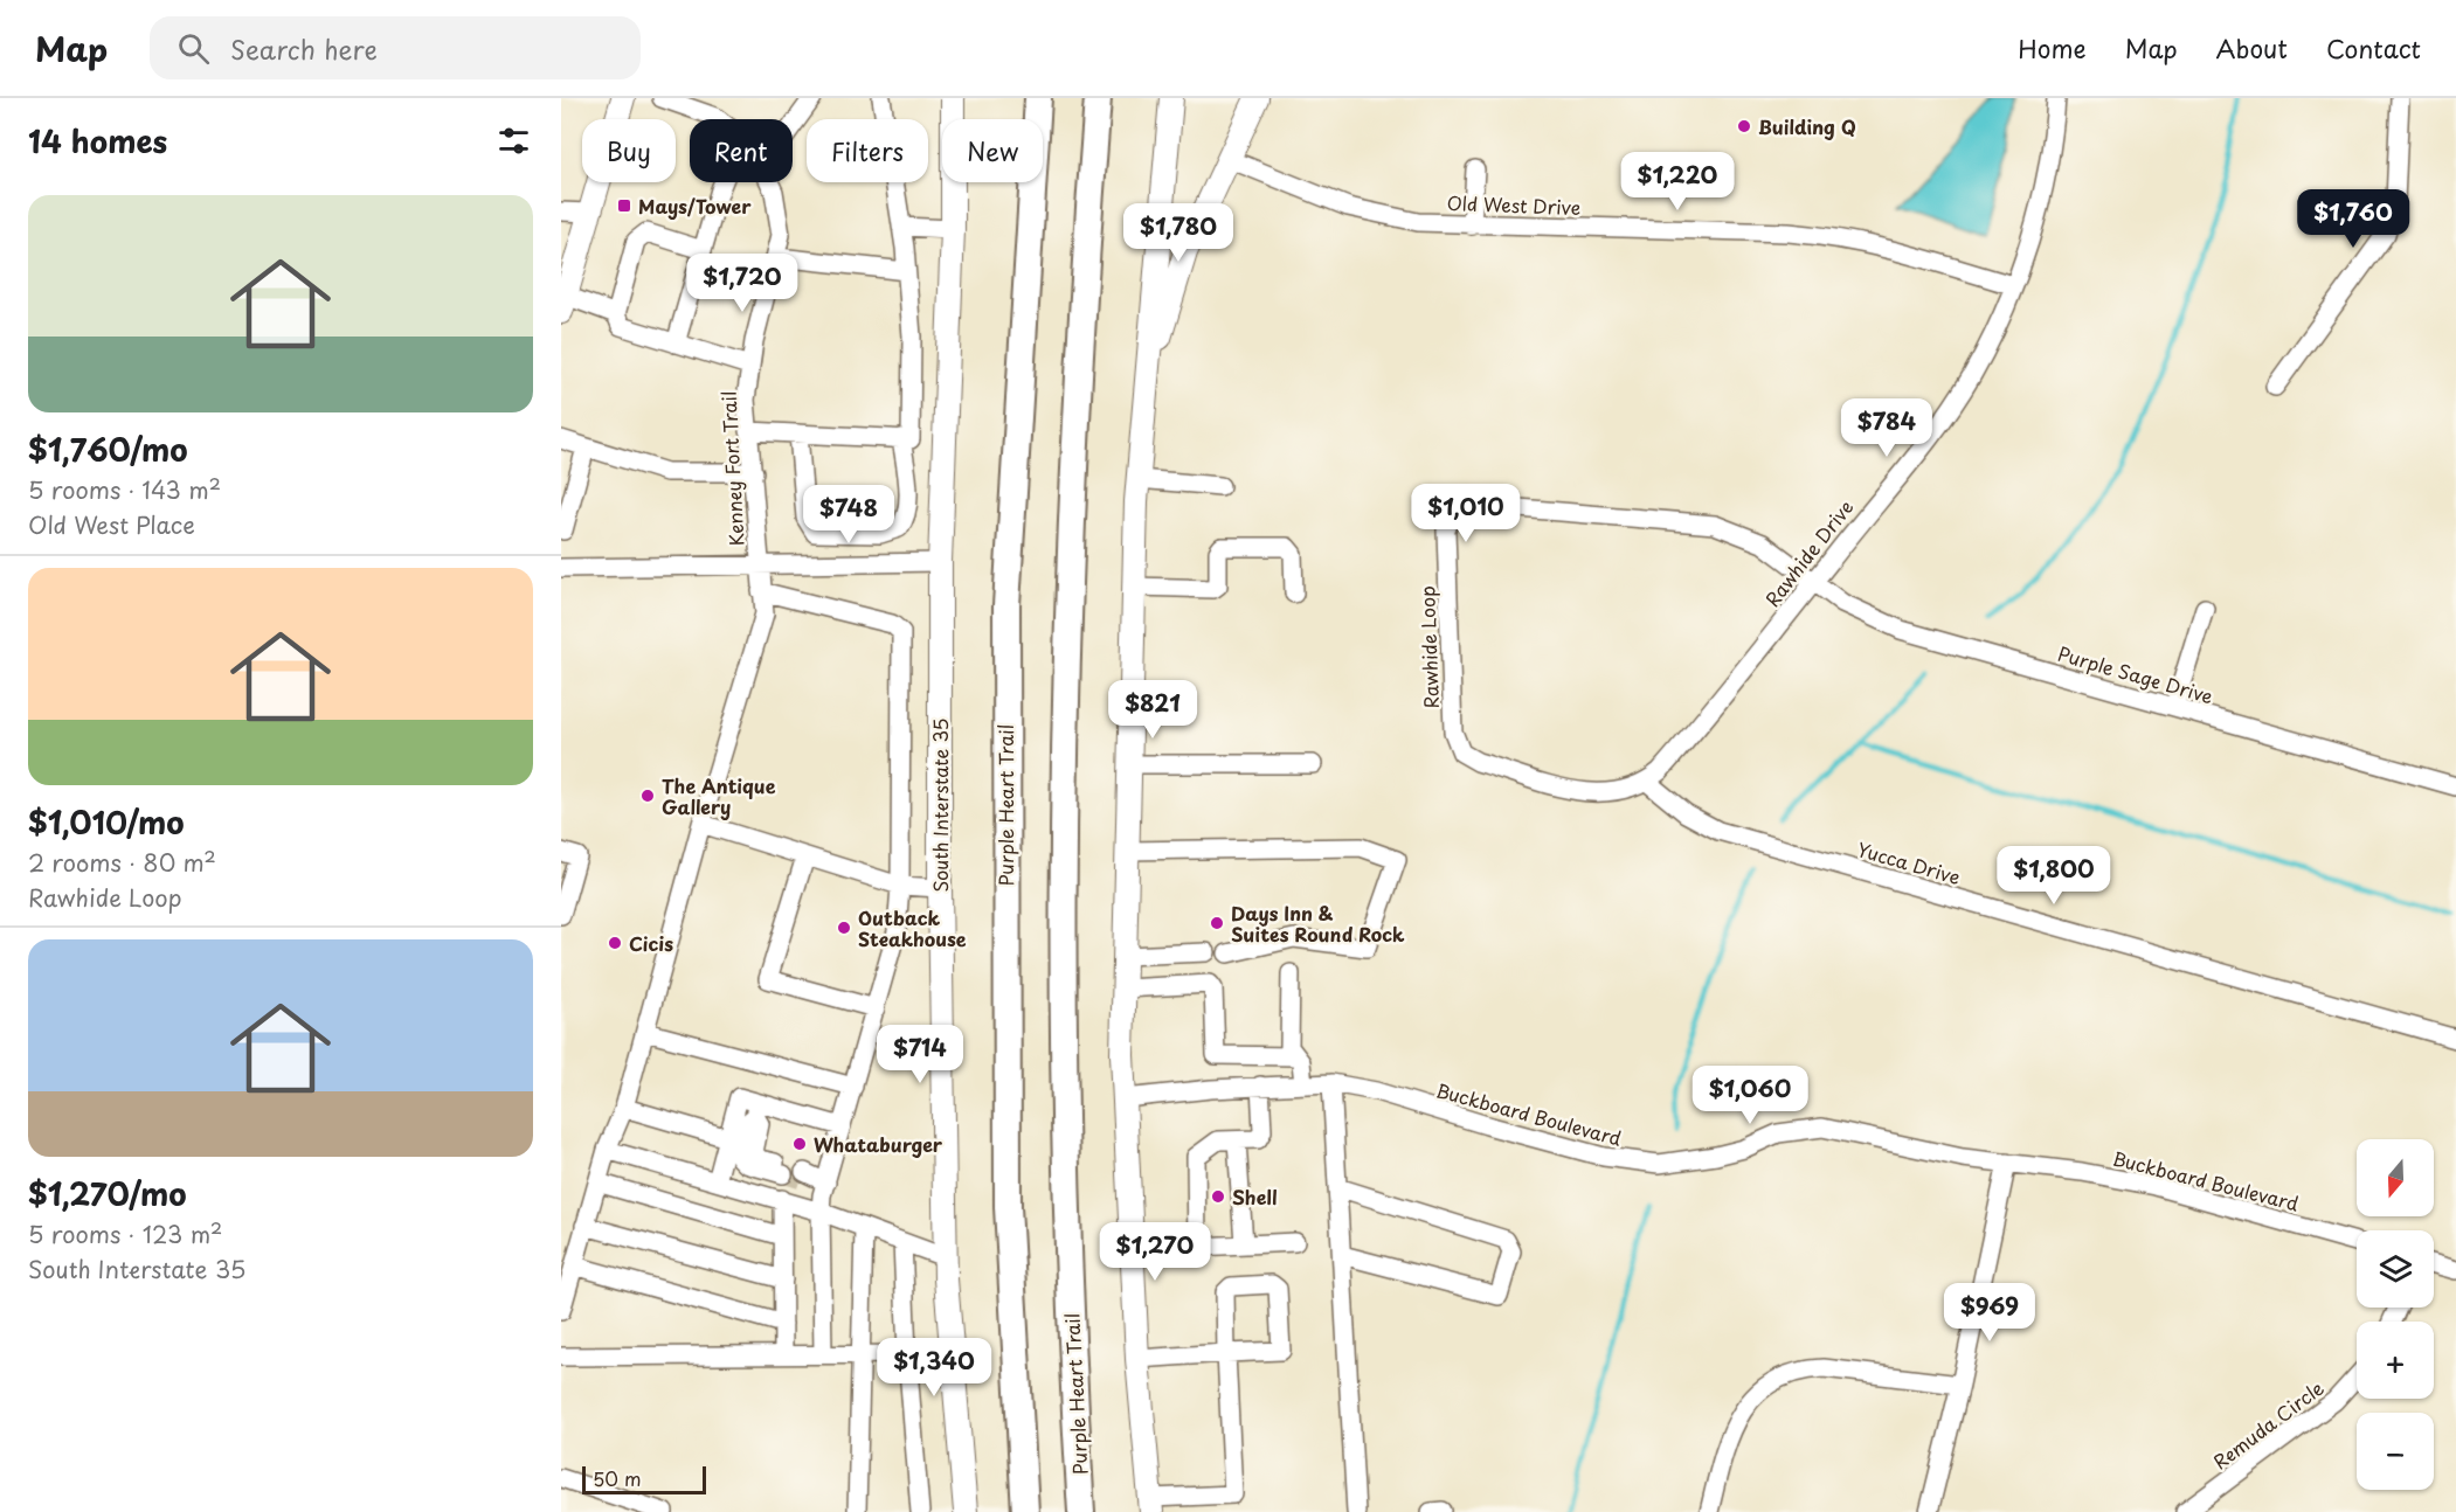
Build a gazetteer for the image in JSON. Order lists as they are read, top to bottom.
{
  "streets": {
    "highway": ["Purple Heart Trail"],
    "main road": ["South Interstate 35"],
    "street": [
      "Old West Drive",
      "Kenney Fort Trail",
      "Rawhide Drive",
      "Rawhide Loop",
      "Purple Sage Drive",
      "Yucca Drive",
      "Buckboard Boulevard",
      "Remuda Circle"
    ]
  },
  "crossings": [
    ["Old West Drive", "Rawhide Drive"],
    ["Rawhide Drive", "Rawhide Loop"],
    ["Rawhide Drive", "Purple Sage Drive"],
    ["Rawhide Drive", "Yucca Drive"],
    ["Rawhide Loop", "Purple Sage Drive"],
    ["Rawhide Loop", "Yucca Drive"]
  ],
  "places": {
    "other": [
      "Building Q",
      "The Antique Gallery",
      "Days Inn & Suites Round Rock",
      "Outback Steakhouse",
      "Cicis",
      "Whataburger",
      "Shell"
    ],
    "transit": ["Mays/Tower"]
  },
  "scale_bar": "50 m",
  "north": "bottom",
  "page": {
    "header": "Map",
    "search": "Search here",
    "nav": [
      "Home",
      "Map",
      "About",
      "Contact"
    ],
    "heading": "14 homes",
    "chip": [
      "Buy",
      "Rent",
      "Filters",
      "New"
    ],
    "price": [
      "$1,220",
      "$1,760",
      "$1,780",
      "$1,720",
      "$784",
      "$1,010",
      "$748",
      "$821",
      "$1,800",
      "$714",
      "$1,060",
      "$1,270",
      "$969",
      "$1,340"
    ],
    "list": [
      {
        "name": "$1,760/mo",
        "note": "5 rooms · 143 m² · Old West Place"
      },
      {
        "name": "$1,010/mo",
        "note": "2 rooms · 80 m² · Rawhide Loop"
      },
      {
        "name": "$1,270/mo",
        "note": "5 rooms · 123 m² · South Interstate 35"
      }
    ],
    "map_buttons": ["+", "−"],
    "scale": "50 m"
  }
}
